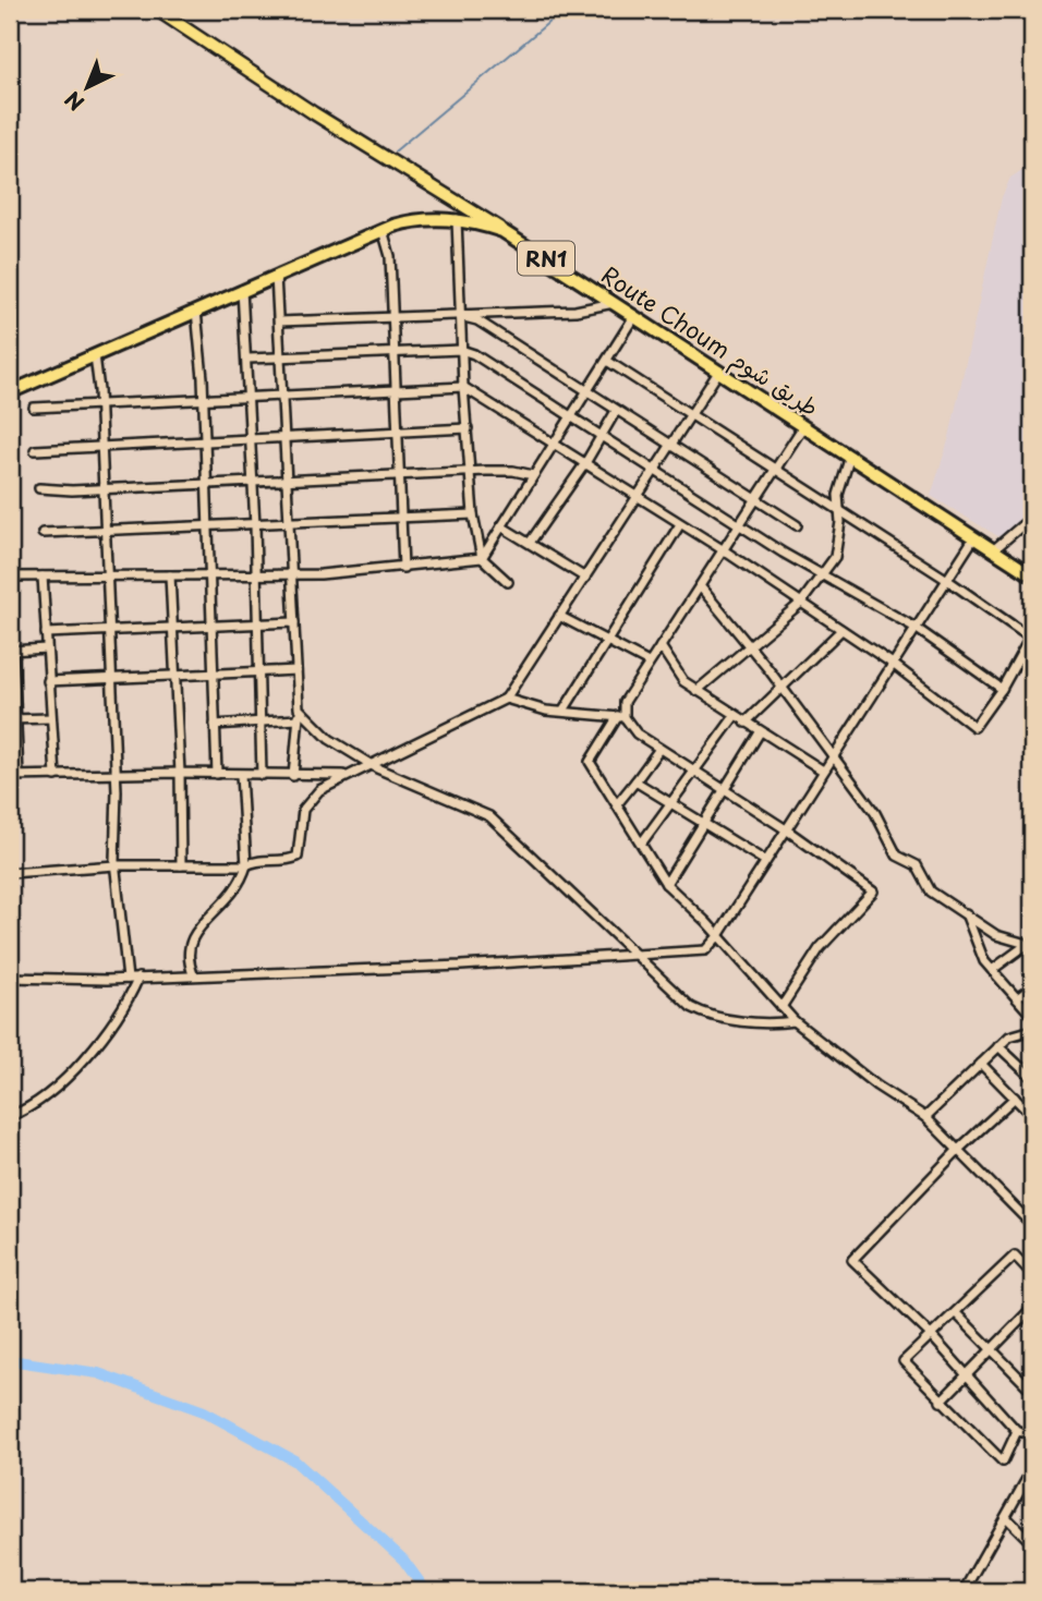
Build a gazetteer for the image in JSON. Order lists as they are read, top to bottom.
{
  "streets": {
    "highway": ["RN1", "Route Choum طريق شوم"]
  },
  "north": "bottom left"
}
